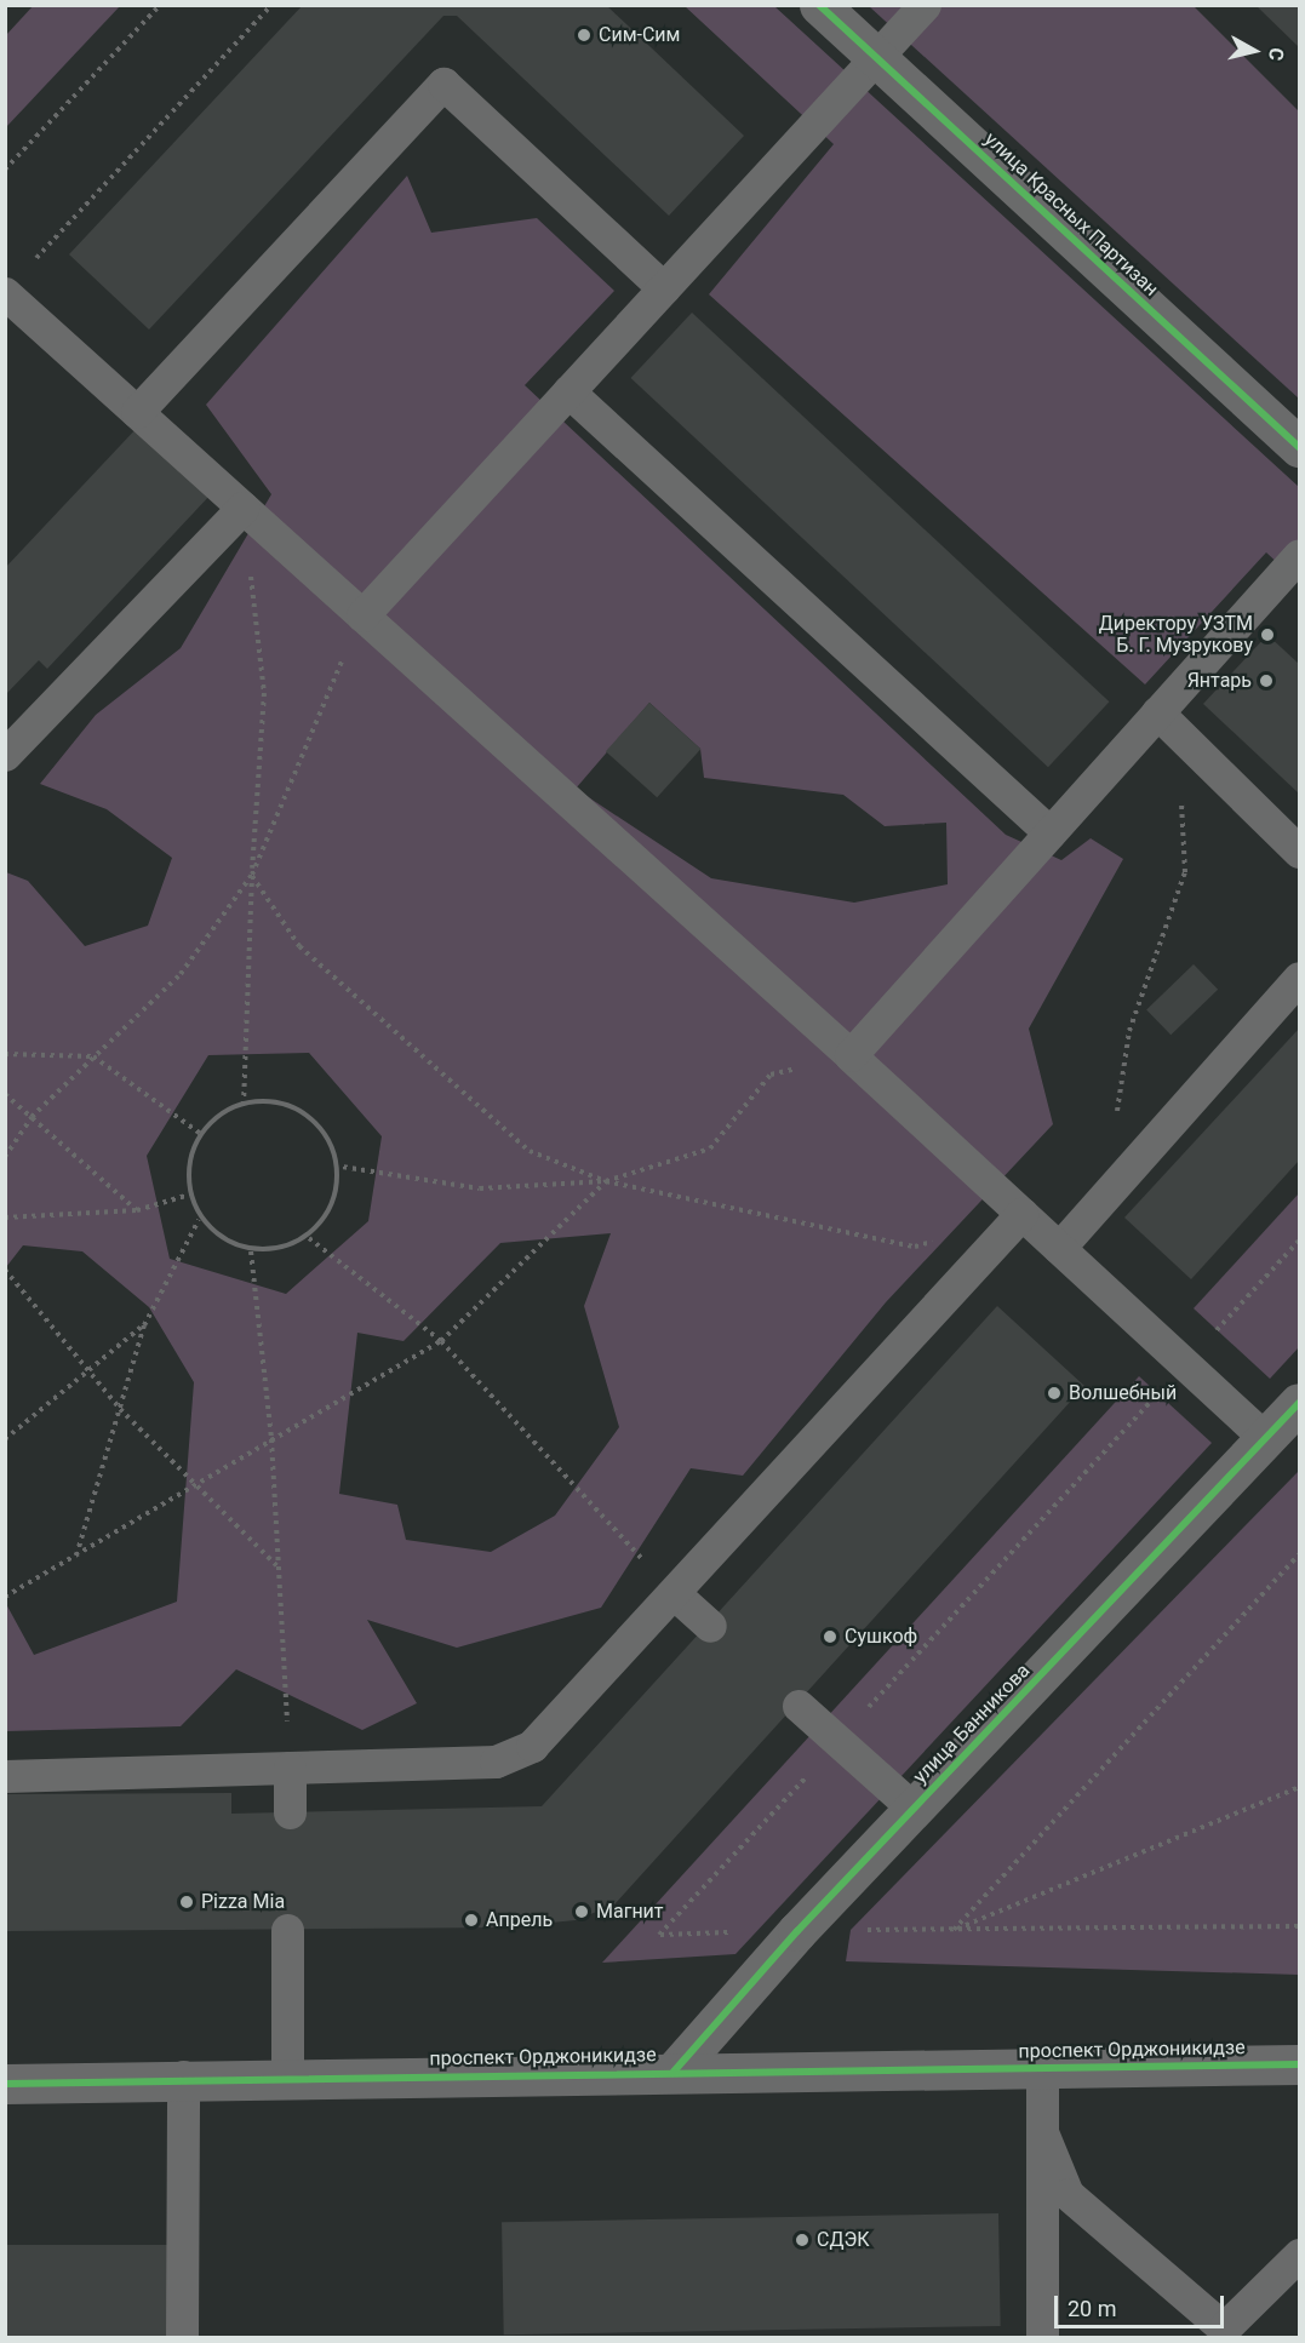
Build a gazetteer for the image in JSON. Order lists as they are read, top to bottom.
{
  "streets": {
    "street": ["улица Красных Партизан", "улица Банникова", "проспект Орджоникидзе"]
  },
  "crossings": [
    ["улица Банникова", "проспект Орджоникидзе"]
  ],
  "places": [
    "Сим-Сим",
    "Директору УЗТМ Б. Г. Музрукову",
    "Янтарь",
    "Волшебный",
    "Сушкоф",
    "Pizza Mia",
    "Магнит",
    "Апрель",
    "СДЭК"
  ],
  "scale_bar": "20 m",
  "north": "right"
}
